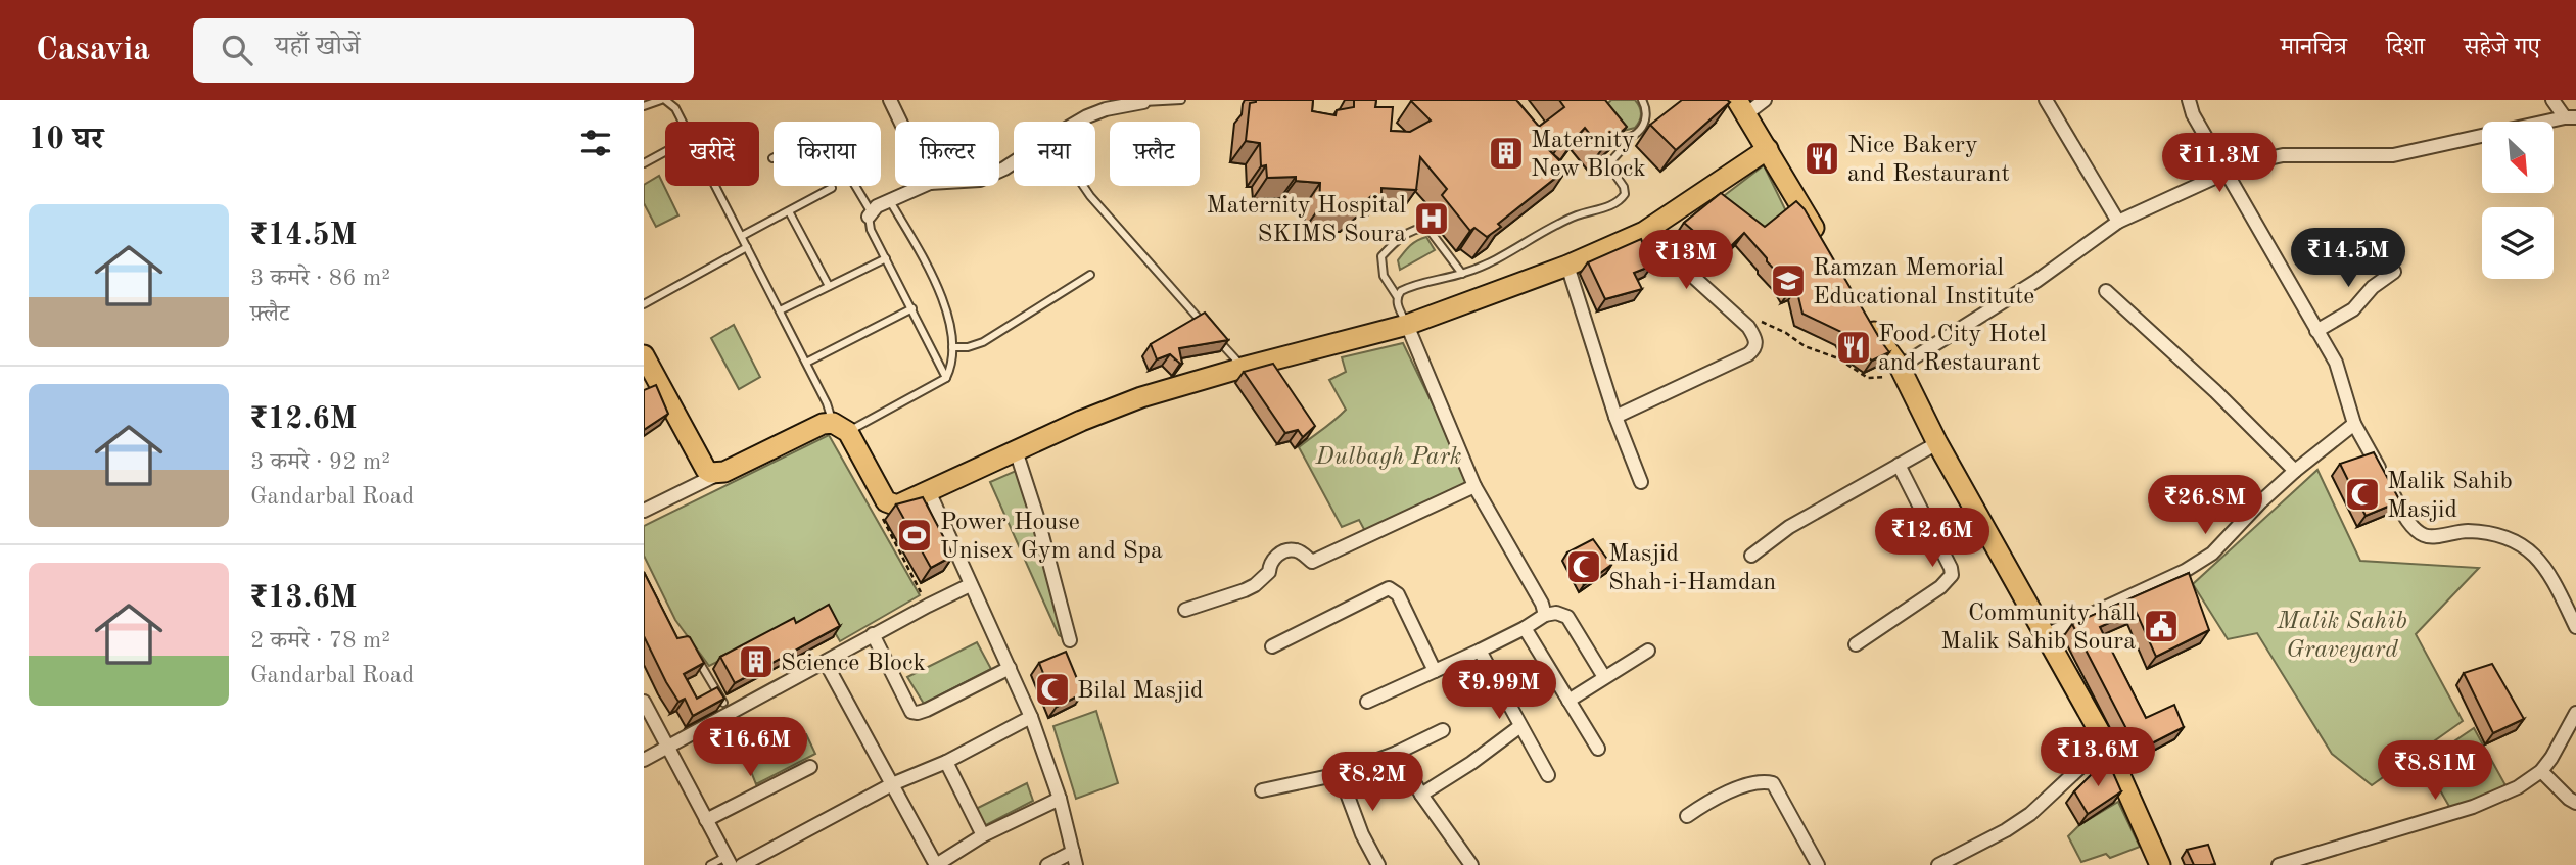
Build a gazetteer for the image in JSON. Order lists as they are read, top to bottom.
{
  "parks": ["Dulbagh Park", "Malik Sahib Graveyard"],
  "places": {
    "building": ["Maternity New Block", "Science Block"],
    "restaurant": ["Nice Bakery and Restaurant", "Food City Hotel and Restaurant"],
    "hospital": ["Maternity Hospital SKIMS Soura"],
    "school or university": ["Ramzan Memorial Educational Institute"],
    "mosque": ["Malik Sahib Masjid", "Masjid Shah-i-Hamdan", "Bilal Masjid"],
    "sports": ["Power House Unisex Gym and Spa"],
    "public building": ["Community hall Malik Sahib Soura"]
  },
  "north": "bottom right",
  "page": {
    "header": "Casavia",
    "search": "यहाँ खोजें",
    "nav": ["मानचित्र", "दिशा", "सहेजे गए"],
    "heading": "10 घर",
    "chip": [
      "खरीदें",
      "किराया",
      "फ़िल्टर",
      "नया",
      "फ़्लैट"
    ],
    "price": [
      "₹11.3M",
      "₹14.5M",
      "₹13M",
      "₹26.8M",
      "₹12.6M",
      "₹9.99M",
      "₹16.6M",
      "₹13.6M",
      "₹8.81M",
      "₹8.2M"
    ],
    "list": [
      {
        "name": "₹14.5M",
        "note": "3 कमरे · 86 m² · फ़्लैट"
      },
      {
        "name": "₹12.6M",
        "note": "3 कमरे · 92 m² · Gandarbal Road"
      },
      {
        "name": "₹13.6M",
        "note": "2 कमरे · 78 m² · Gandarbal Road"
      }
    ]
  }
}
